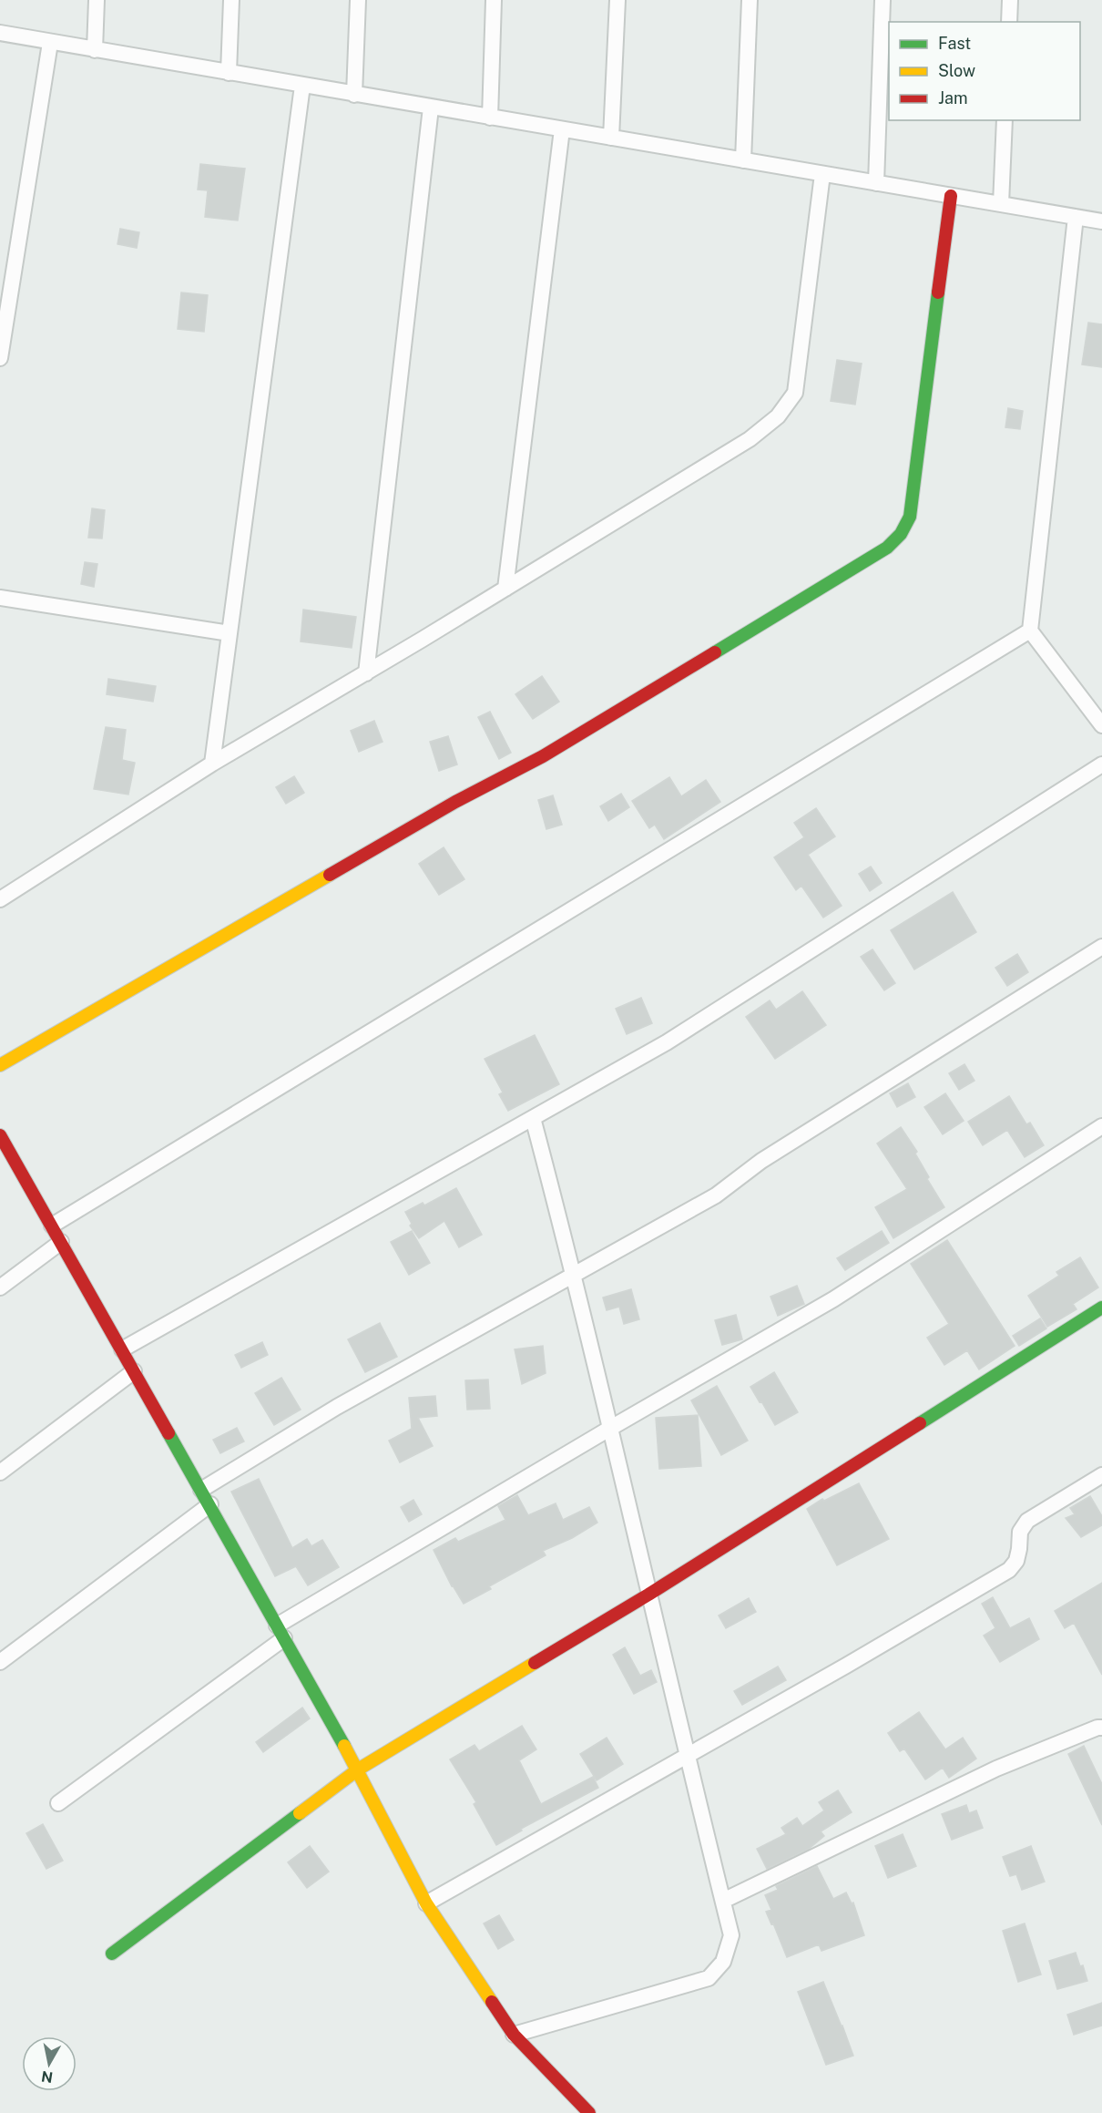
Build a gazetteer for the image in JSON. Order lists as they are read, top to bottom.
{
  "legend": ["Fast", "Slow", "Jam"],
  "north": "bottom"
}
